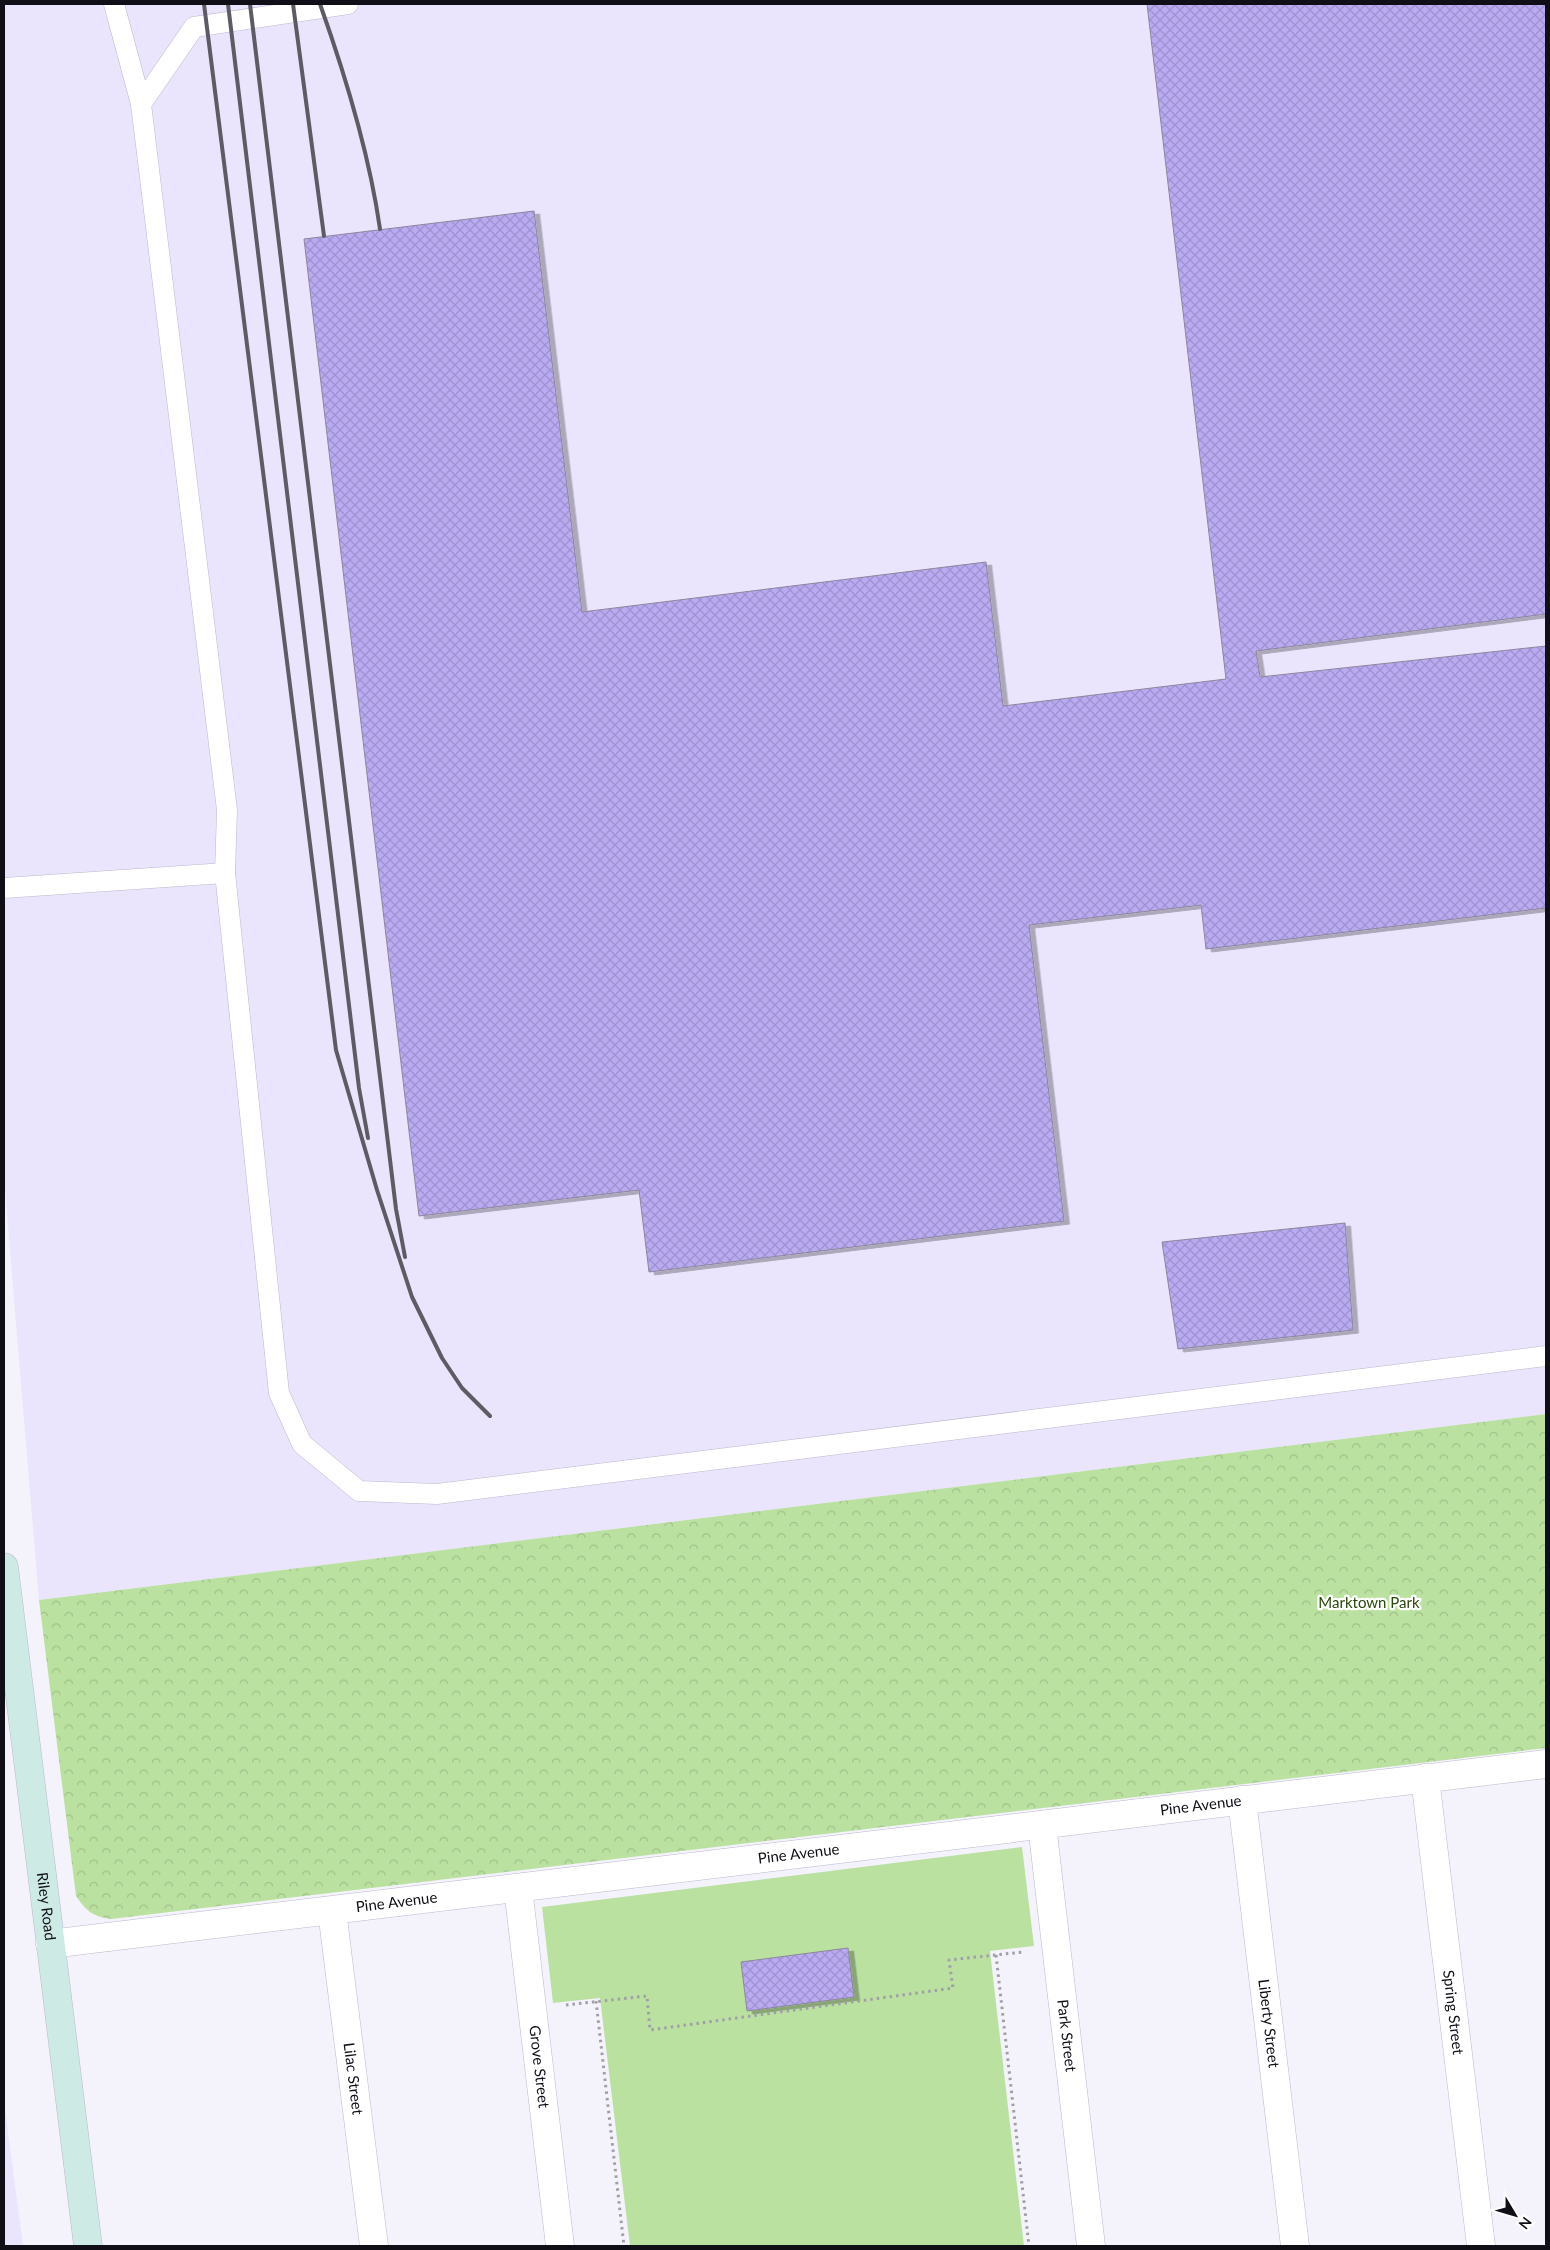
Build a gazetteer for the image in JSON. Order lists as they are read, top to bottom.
{
  "streets": {
    "main road": ["Riley Road"],
    "street": [
      "Pine Avenue",
      "Spring Street",
      "Liberty Street",
      "Park Street",
      "Grove Street",
      "Lilac Street"
    ]
  },
  "crossings": [
    ["Pine Avenue", "Riley Road"],
    ["Pine Avenue", "Spring Street"],
    ["Pine Avenue", "Liberty Street"],
    ["Pine Avenue", "Park Street"],
    ["Pine Avenue", "Grove Street"],
    ["Pine Avenue", "Lilac Street"]
  ],
  "parks": ["Marktown Park"],
  "north": "bottom right"
}
